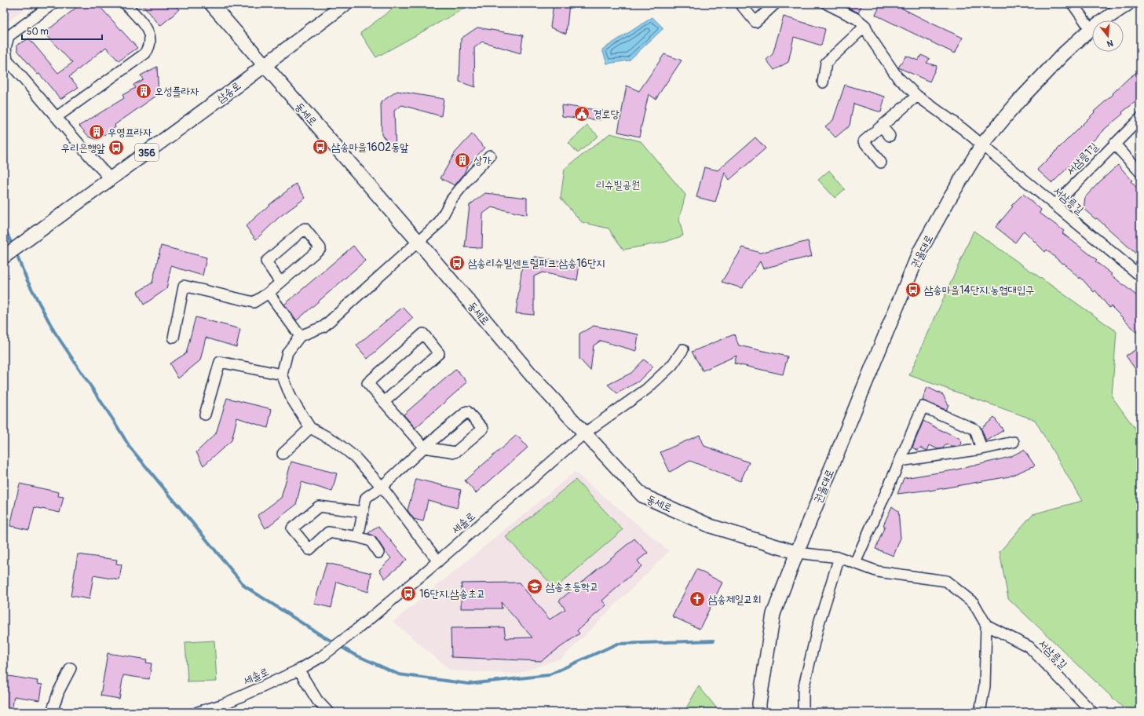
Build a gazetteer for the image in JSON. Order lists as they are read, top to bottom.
{
  "streets": {
    "main road": [
      "삼송로",
      "동세로",
      "356",
      "권율대로"
    ],
    "street": ["서삼릉1길", "서삼릉길", "세솔로"]
  },
  "crossings": [
    ["삼송로", "동세로"],
    ["동세로", "권율대로"],
    ["동세로", "세솔로"],
    ["서삼릉1길", "서삼릉길"],
    ["서삼릉길", "권율대로"]
  ],
  "parks": ["리슈빌공원"],
  "places": {
    "building": ["오성플라자", "우영프라자", "상가"],
    "public building": ["경로당"],
    "bus stop": [
      "삼송마을1602동앞",
      "우리은행앞",
      "삼송리슈빌센트럴파크.삼송16단지",
      "삼송마을14단지.농협대입구",
      "16단지.삼송초교"
    ],
    "school or university": ["삼송초등학교"],
    "church": ["삼송제일교회"]
  },
  "scale_bar": "50 m",
  "north": "bottom"
}
